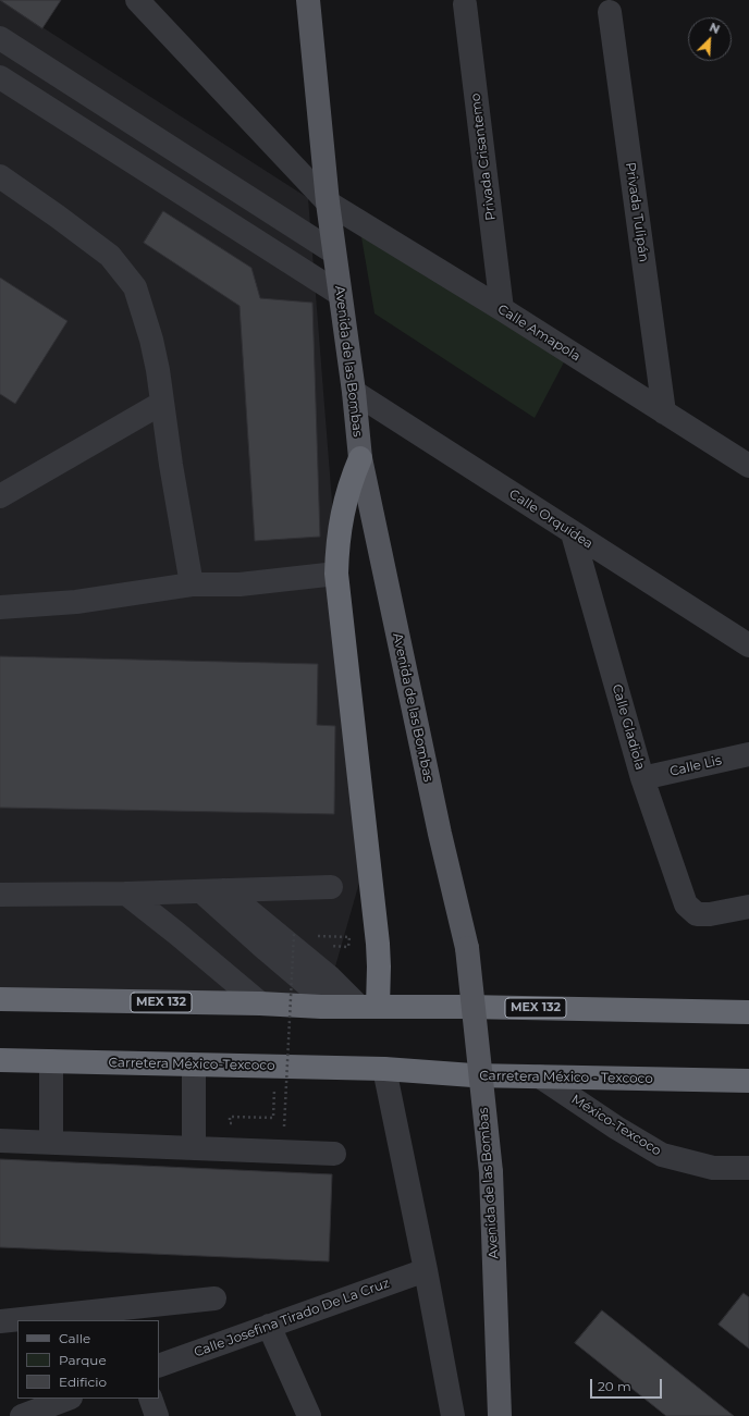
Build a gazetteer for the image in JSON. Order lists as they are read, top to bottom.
{
  "streets": {
    "highway": ["MEX 132", "Carretera México-Texcoco", "Carretera México - Texcoco"],
    "main road": ["Avenida de las Bombas"],
    "street": [
      "Privada Crisantemo",
      "Privada Tulipán",
      "Calle Amapola",
      "Calle Orquídea",
      "Calle Gladiola",
      "Calle Lis",
      "México-Texcoco",
      "Calle Josefina Tirado De La Cruz"
    ]
  },
  "crossings": [
    ["Privada Crisantemo", "Calle Amapola"],
    ["Privada Tulipán", "Calle Amapola"],
    ["Calle Amapola", "Avenida de las Bombas"],
    ["Avenida de las Bombas", "Calle Orquídea"],
    ["Calle Orquídea", "Calle Gladiola"],
    ["Calle Gladiola", "Calle Lis"],
    ["Carretera México-Texcoco", "Carretera México - Texcoco"],
    ["Carretera México - Texcoco", "México-Texcoco"]
  ],
  "legend": ["Calle", "Parque", "Edificio"],
  "scale_bar": "20 m",
  "north": "top right"
}
